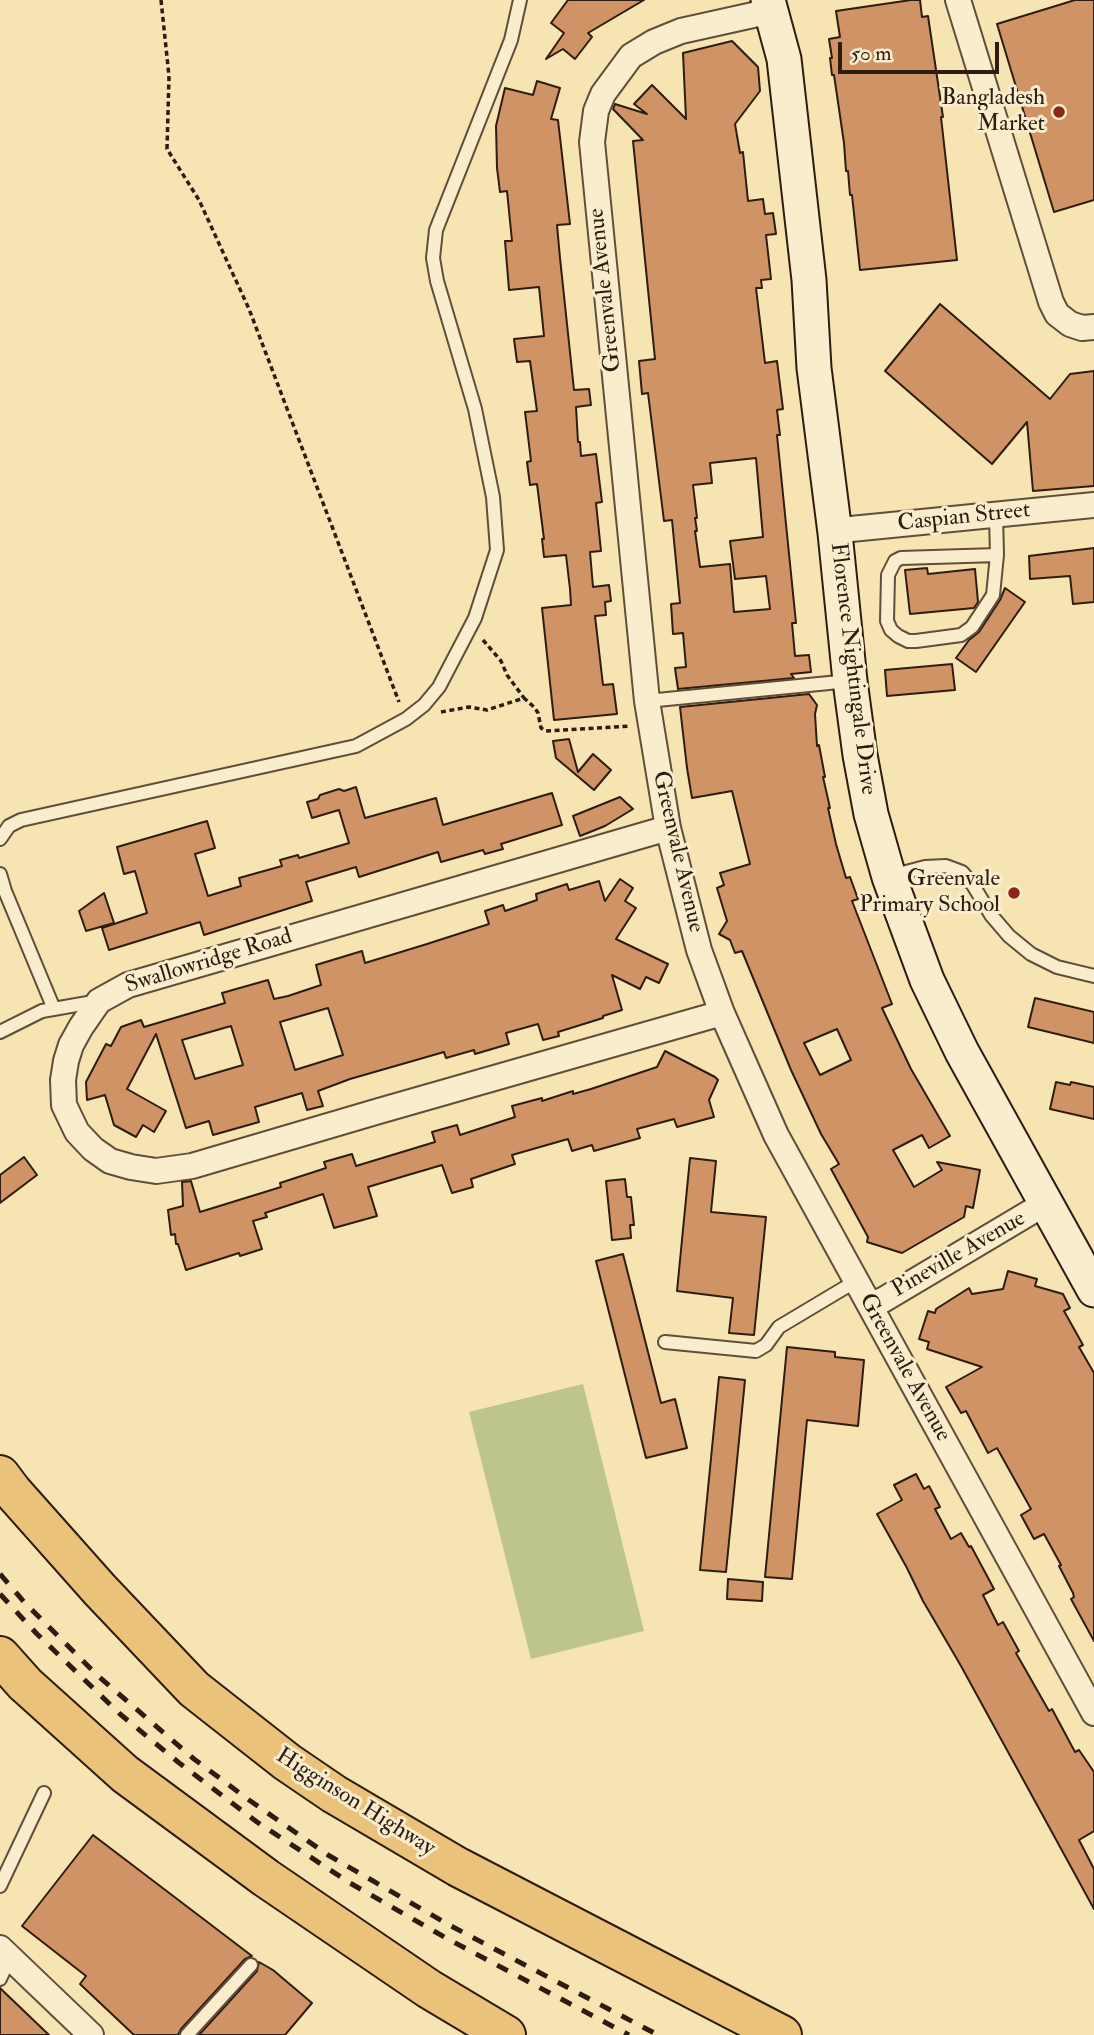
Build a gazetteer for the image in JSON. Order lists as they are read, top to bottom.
{
  "streets": {
    "highway": ["Higginson Highway"],
    "street": [
      "Greenvale Avenue",
      "Caspian Street",
      "Florence Nightingale Drive",
      "Swallowridge Road",
      "Pineville Avenue"
    ]
  },
  "crossings": [
    ["Greenvale Avenue", "Florence Nightingale Drive"],
    ["Greenvale Avenue", "Swallowridge Road"],
    ["Greenvale Avenue", "Pineville Avenue"],
    ["Caspian Street", "Florence Nightingale Drive"],
    ["Florence Nightingale Drive", "Pineville Avenue"]
  ],
  "places": ["Bangladesh Market", "Greenvale Primary School"],
  "scale_bar": "50 m"
}
